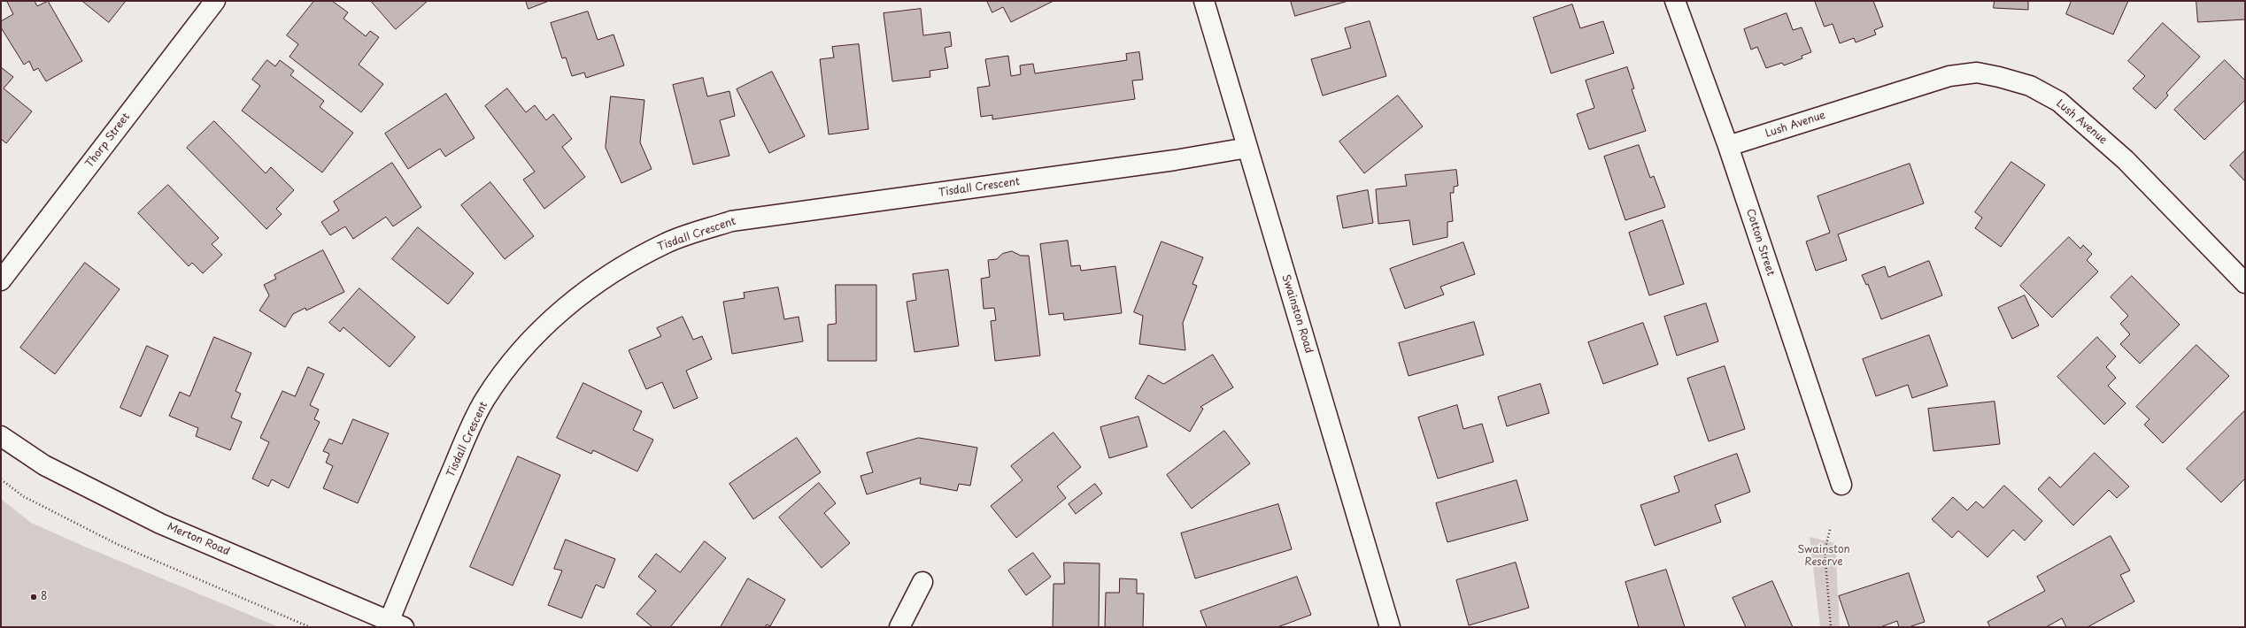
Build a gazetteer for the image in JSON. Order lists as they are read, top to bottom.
{
  "streets": {
    "street": [
      "Lush Avenue",
      "Thorp Street",
      "Tisdall Crescent",
      "Cotton Street",
      "Swainston Road",
      "Merton Road"
    ]
  },
  "crossings": [
    ["Lush Avenue", "Cotton Street"],
    ["Tisdall Crescent", "Swainston Road"],
    ["Tisdall Crescent", "Merton Road"]
  ],
  "parks": ["Swainston Reserve"],
  "places": ["8"]
}
